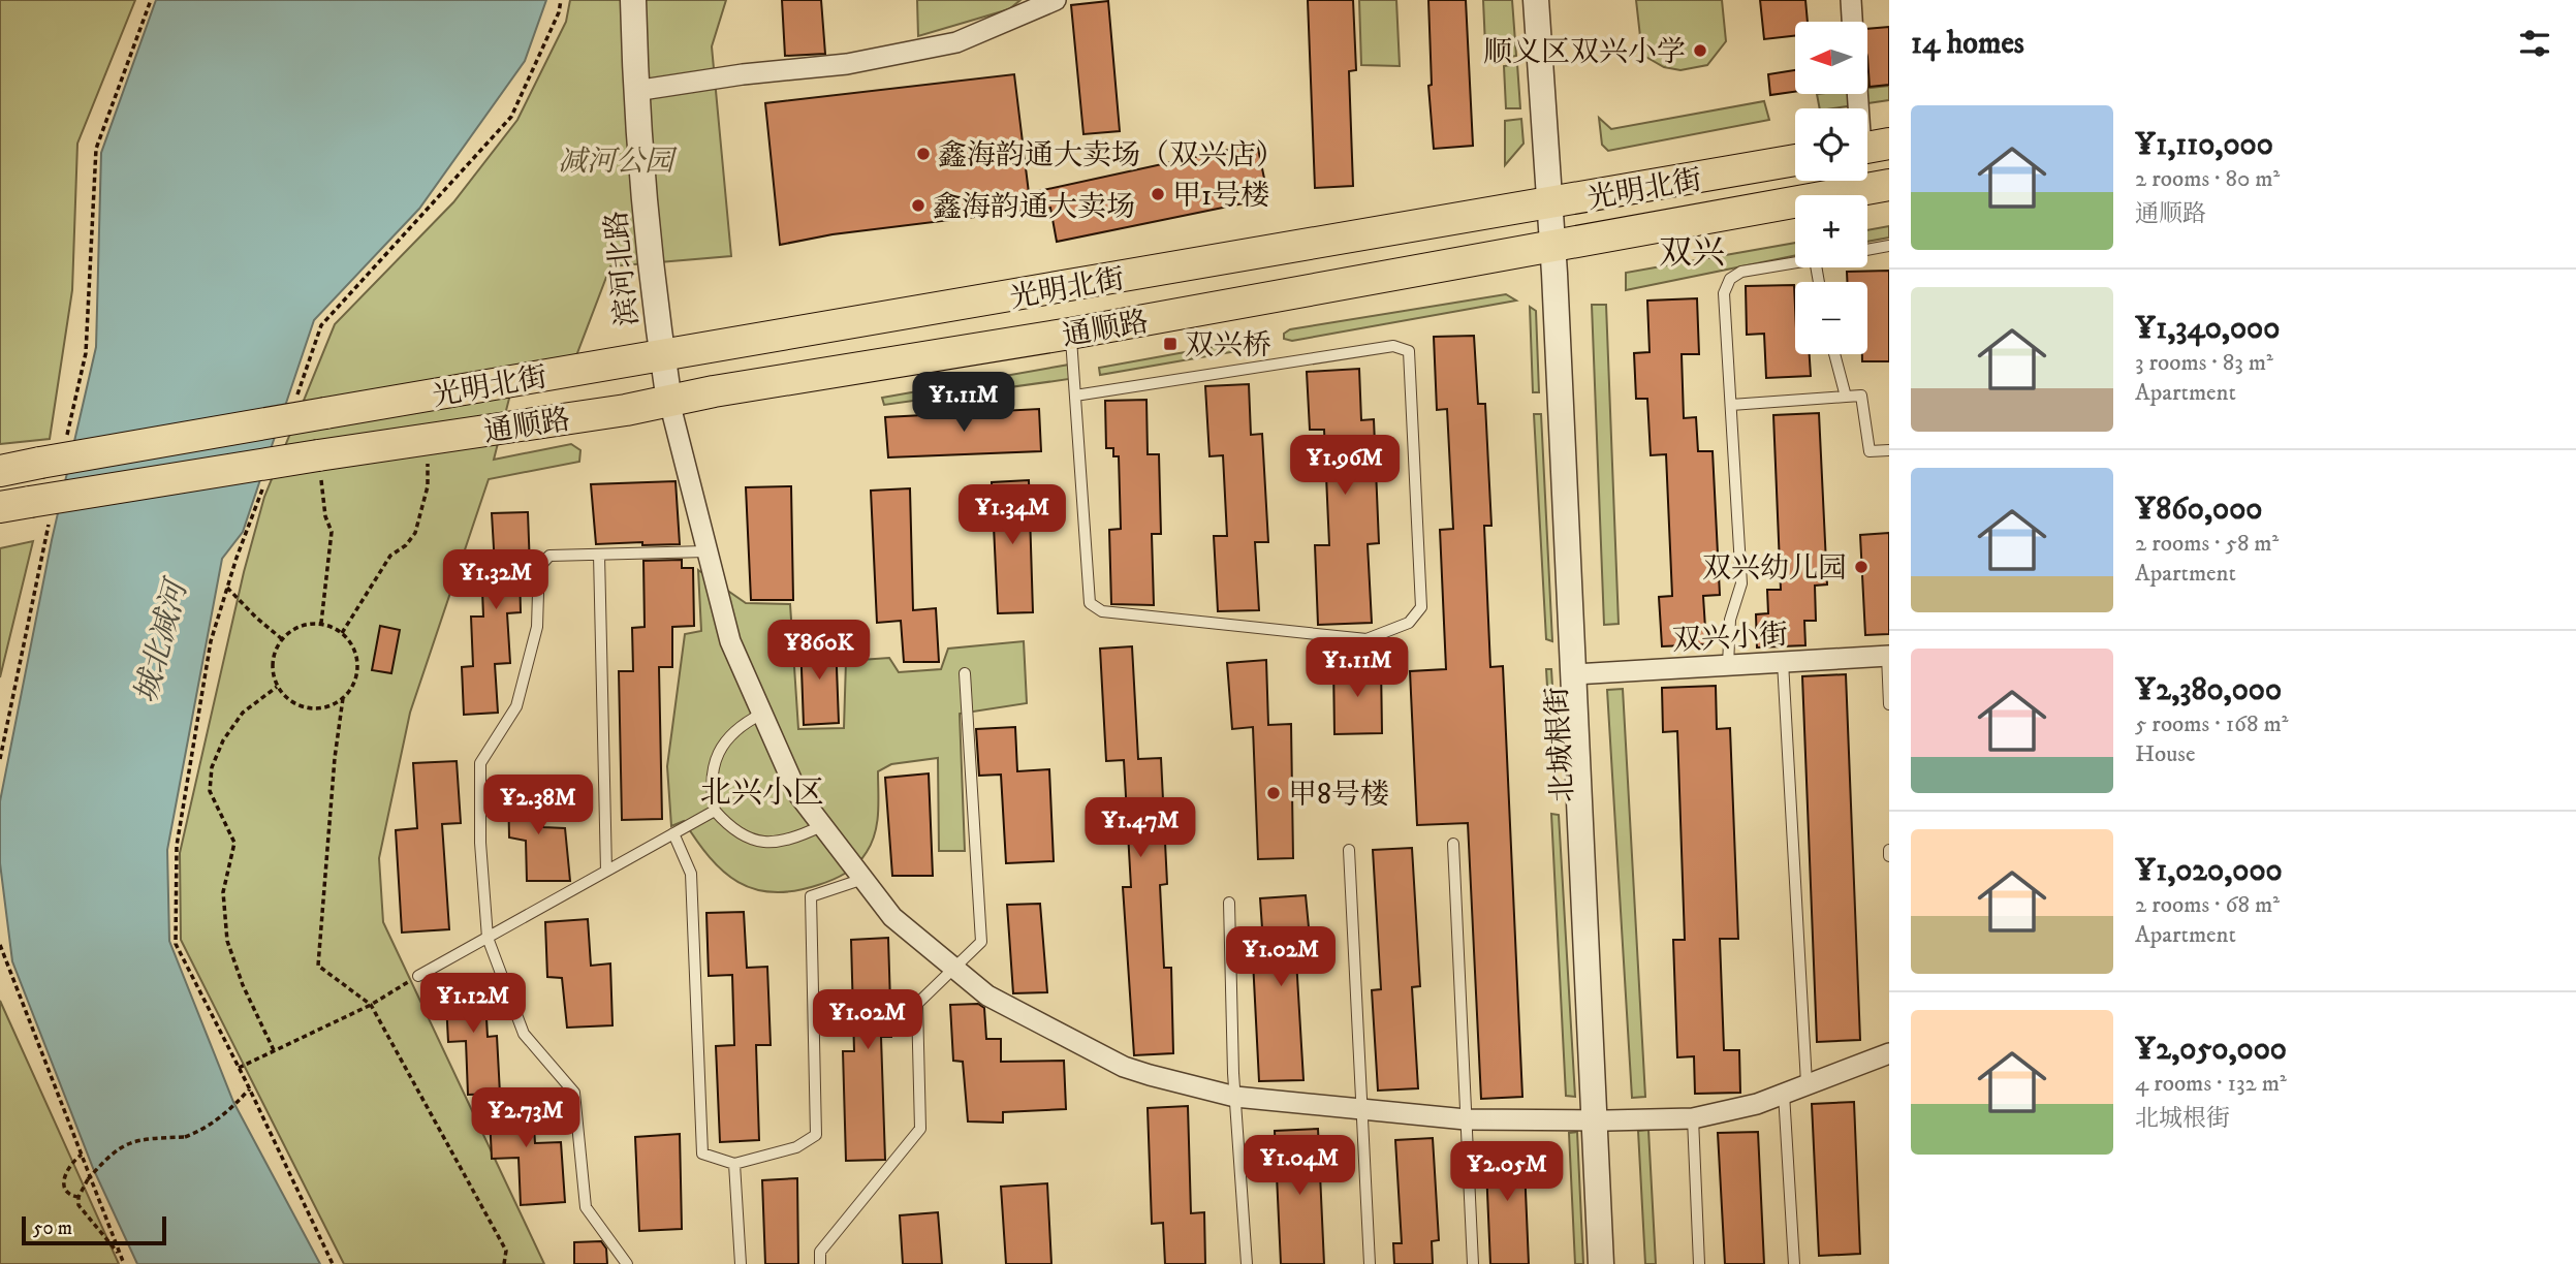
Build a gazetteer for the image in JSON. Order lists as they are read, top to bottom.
{
  "streets": {
    "main road": ["光明北街", "通顺路"],
    "street": ["滨河北路", "双兴小街", "北城根街"]
  },
  "crossings": [
    ["光明北街", "滨河北路"],
    ["光明北街", "通顺路"],
    ["光明北街", "北城根街"],
    ["滨河北路", "通顺路"],
    ["通顺路", "北城根街"],
    ["双兴小街", "北城根街"]
  ],
  "districts": ["双兴", "北兴小区"],
  "water": ["城北减河"],
  "parks": ["减河公园"],
  "places": {
    "other": [
      "顺义区双兴小学",
      "鑫海韵通大卖场（双兴店）",
      "甲1号楼",
      "鑫海韵通大卖场",
      "双兴幼儿园",
      "甲8号楼"
    ],
    "transit": ["双兴桥"]
  },
  "scale_bar": "50 m",
  "north": "left",
  "page": {
    "heading": "14 homes",
    "map_buttons": ["+", "−"],
    "list": [
      {
        "name": "¥1,110,000",
        "note": "2 rooms · 80 m² · 通顺路"
      },
      {
        "name": "¥1,340,000",
        "note": "3 rooms · 83 m² · Apartment"
      },
      {
        "name": "¥860,000",
        "note": "2 rooms · 58 m² · Apartment"
      },
      {
        "name": "¥2,380,000",
        "note": "5 rooms · 168 m² · House"
      },
      {
        "name": "¥1,020,000",
        "note": "2 rooms · 68 m² · Apartment"
      },
      {
        "name": "¥2,050,000",
        "note": "4 rooms · 132 m² · 北城根街"
      }
    ],
    "price": [
      "¥1.11M",
      "¥1.96M",
      "¥1.34M",
      "¥1.32M",
      "¥860K",
      "¥1.11M",
      "¥2.38M",
      "¥1.47M",
      "¥1.02M",
      "¥1.12M",
      "¥1.02M",
      "¥2.73M",
      "¥1.04M",
      "¥2.05M"
    ],
    "scale": "50 m"
  }
}
